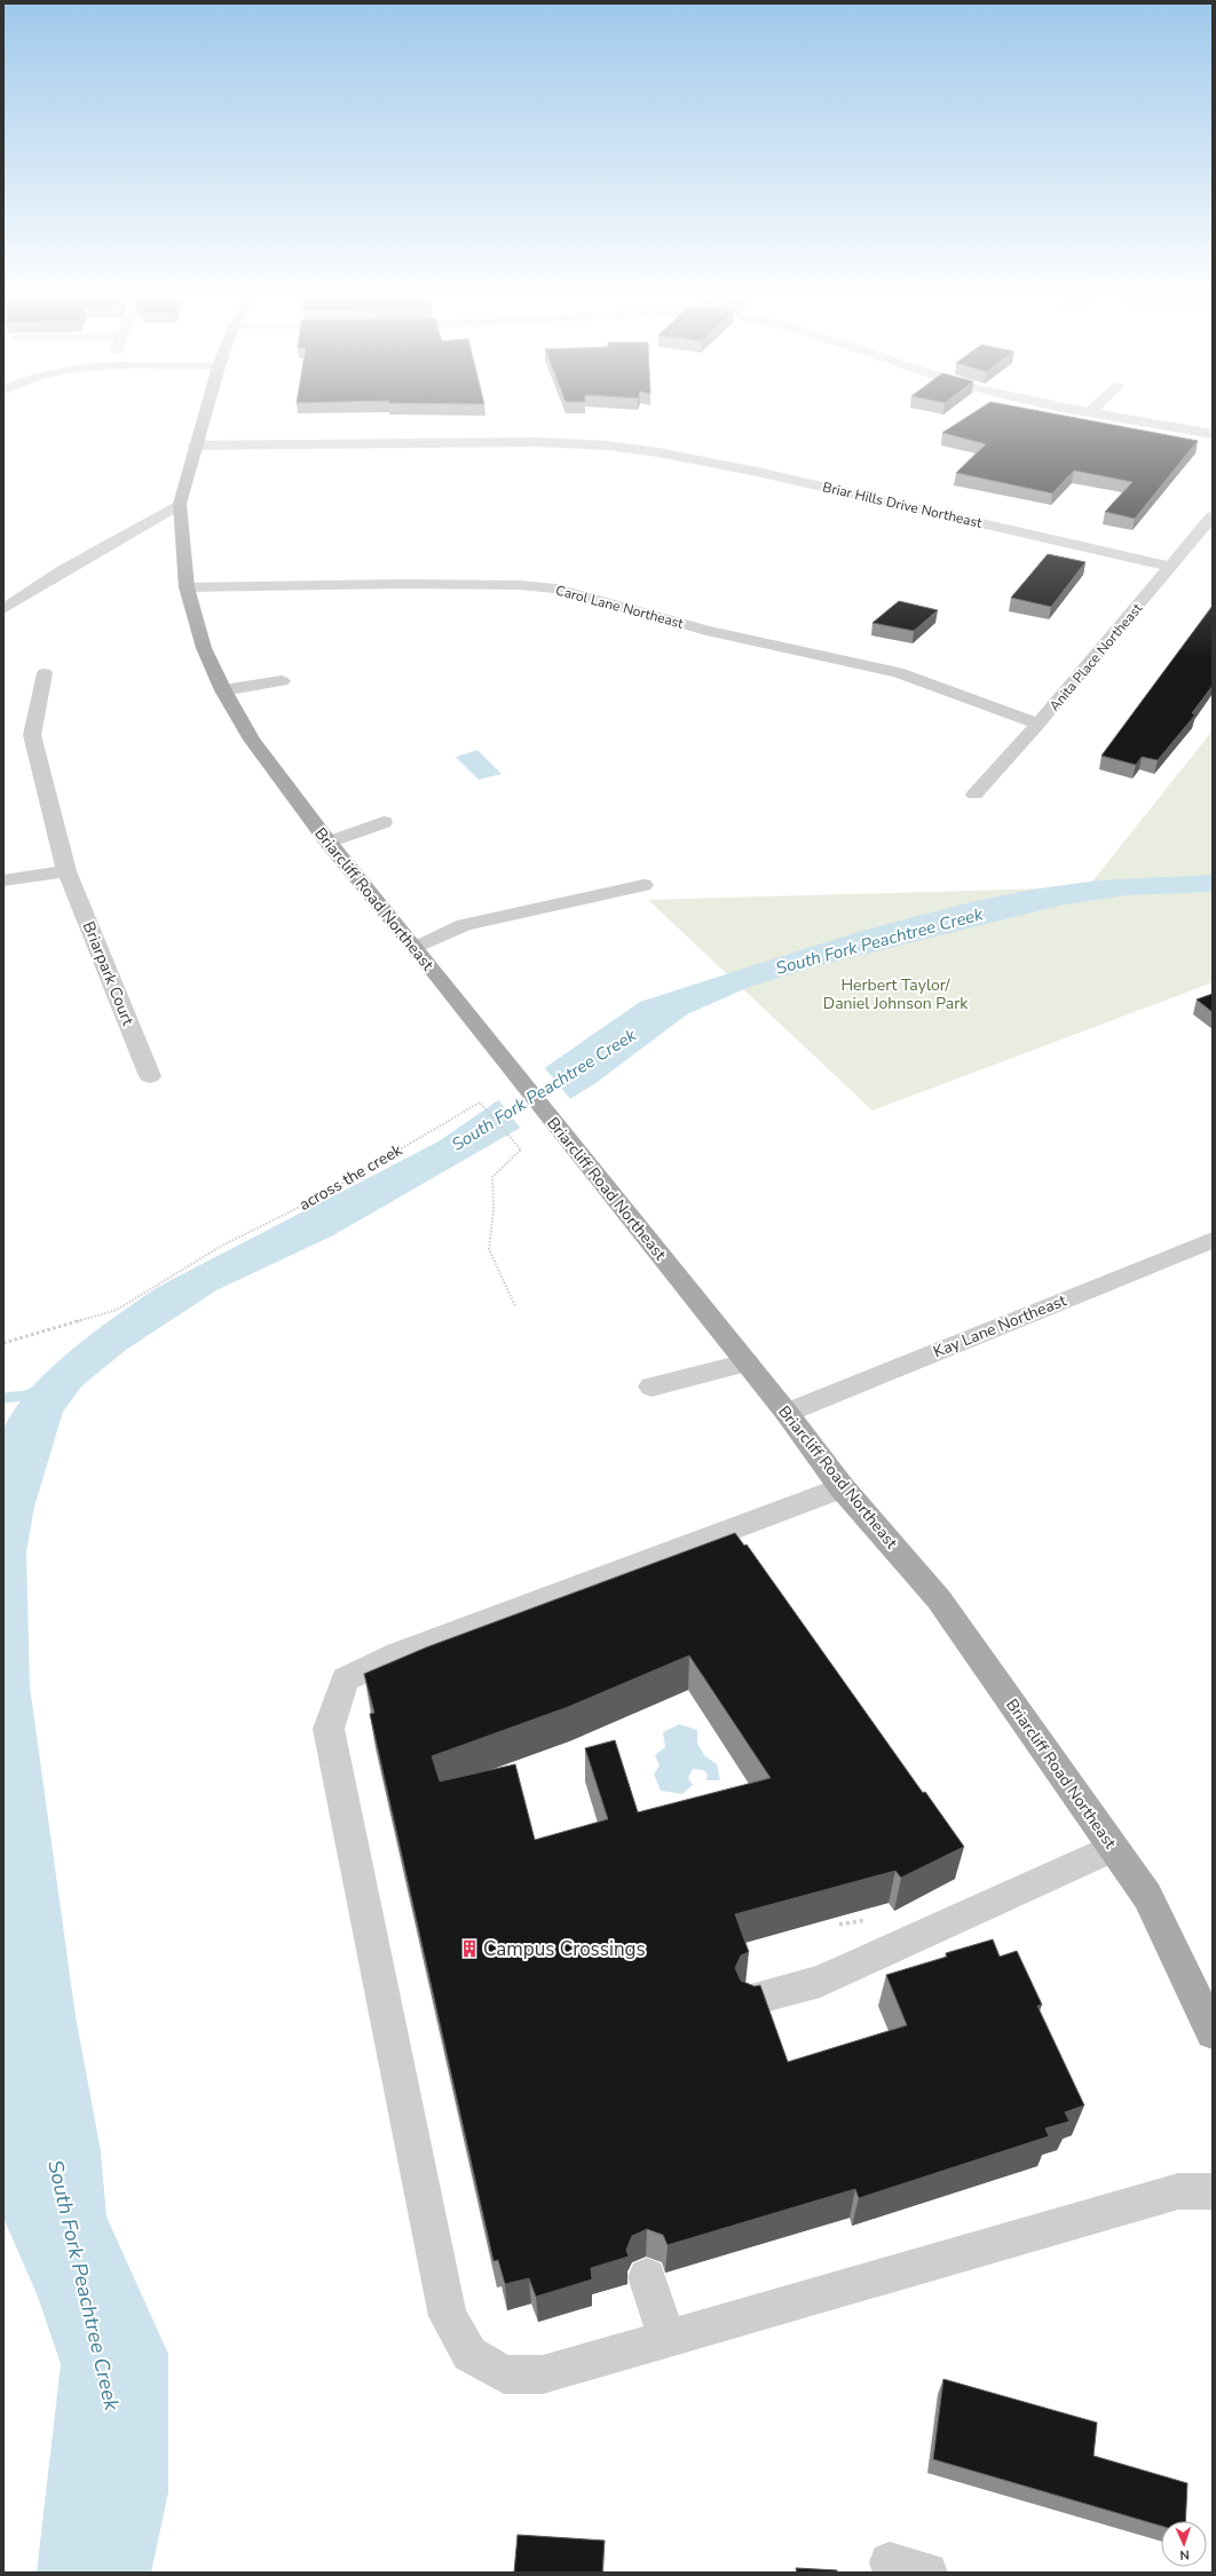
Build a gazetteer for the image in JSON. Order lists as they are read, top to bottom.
{
  "streets": {
    "main road": ["Briarcliff Road Northeast"],
    "street": [
      "Briar Hills Drive Northeast",
      "Carol Lane Northeast",
      "Anita Place Northeast",
      "Briarpark Court",
      "Kay Lane Northeast"
    ],
    "path": ["across the creek"]
  },
  "crossings": [
    ["Briar Hills Drive Northeast", "Anita Place Northeast"],
    ["Briar Hills Drive Northeast", "Briarcliff Road Northeast"],
    ["Carol Lane Northeast", "Anita Place Northeast"],
    ["Carol Lane Northeast", "Briarcliff Road Northeast"],
    ["Briarcliff Road Northeast", "Kay Lane Northeast"]
  ],
  "water": ["South Fork Peachtree Creek"],
  "parks": ["Herbert Taylor/ Daniel Johnson Park"],
  "places": {
    "building": ["Campus Crossings"]
  },
  "north": "bottom"
}
